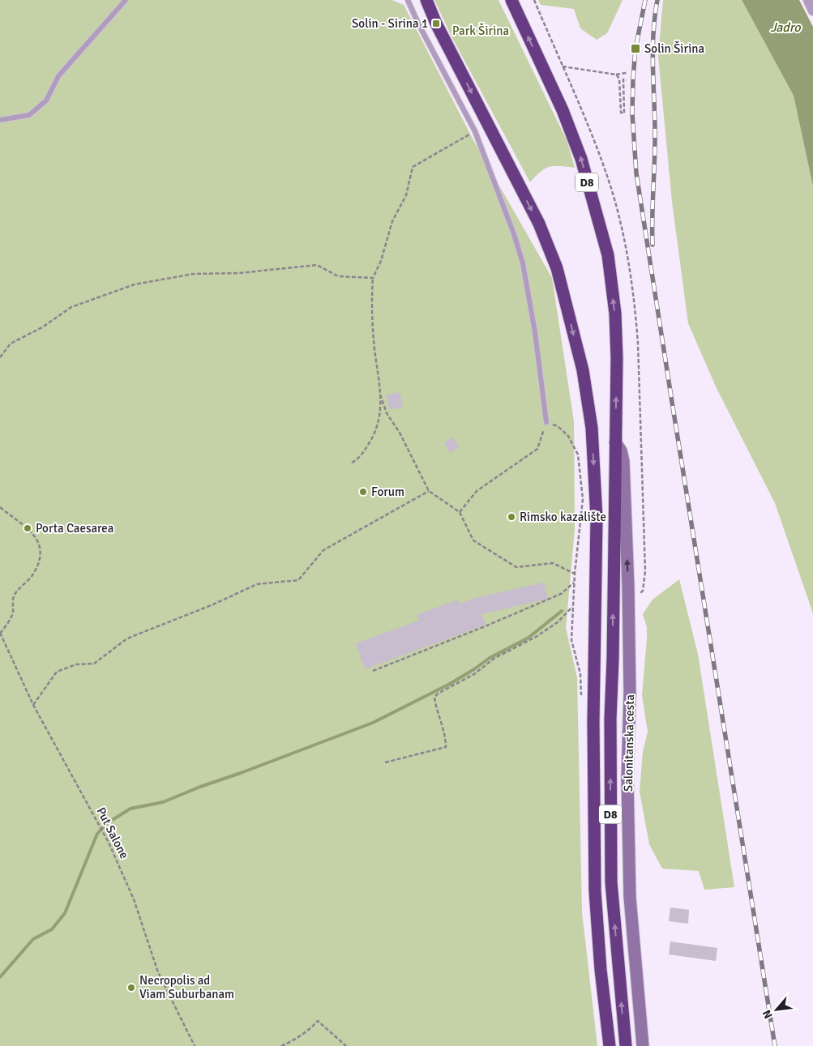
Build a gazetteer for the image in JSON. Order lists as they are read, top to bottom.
{
  "streets": {
    "highway": ["D8"],
    "main road": ["Salonitanska cesta"],
    "path": ["Put Salone"]
  },
  "crossings": [
    ["D8", "Salonitanska cesta"]
  ],
  "one_way": ["Salonitanska cesta"],
  "water": ["Jadro"],
  "parks": ["Park Širina"],
  "places": {
    "transit": ["Solin - Sirina 1", "Solin Širina"],
    "other": [
      "Forum",
      "Rimsko kazalište",
      "Porta Caesarea",
      "Necropolis ad Viam Suburbanam"
    ]
  },
  "north": "bottom left"
}
